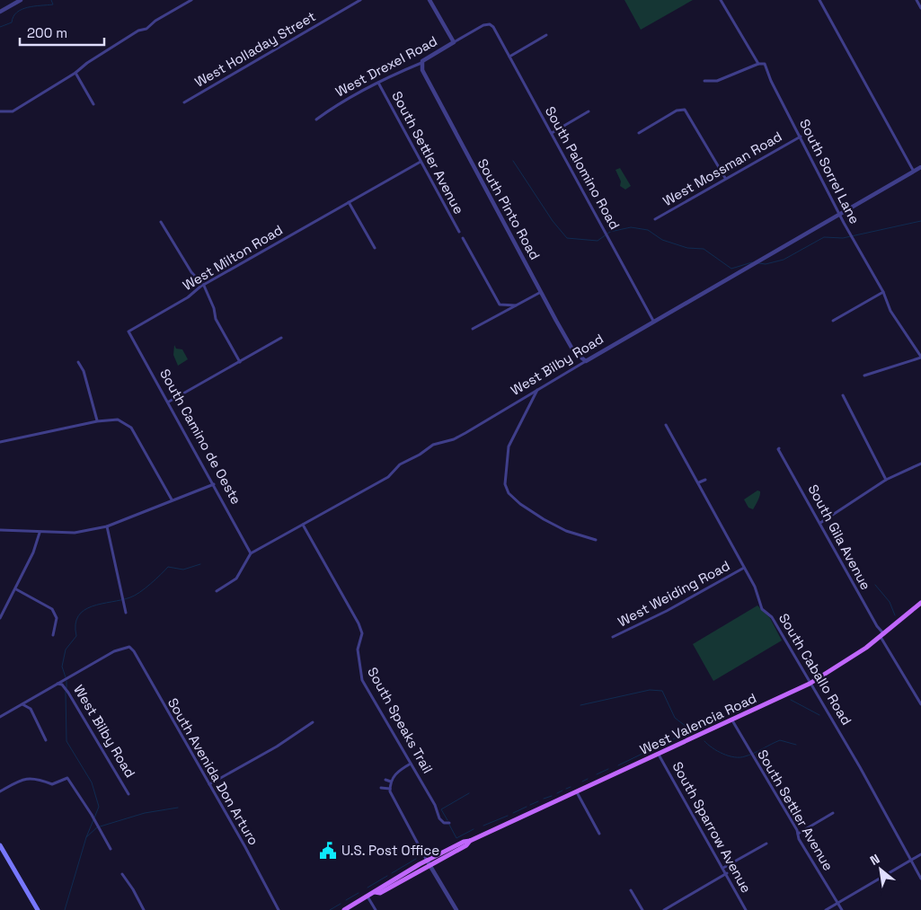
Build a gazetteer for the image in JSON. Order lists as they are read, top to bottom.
{
  "streets": {
    "main road": ["West Valencia Road"],
    "street": [
      "West Holladay Street",
      "West Drexel Road",
      "South Settler Avenue",
      "South Palomino Road",
      "West Mossman Road",
      "South Sorrel Lane",
      "South Pinto Road",
      "West Milton Road",
      "West Bilby Road",
      "South Camino de Oeste",
      "South Gila Avenue",
      "West Weiding Road",
      "South Caballo Road",
      "South Speaks Trail",
      "South Avenida Don Arturo",
      "South Sparrow Avenue"
    ]
  },
  "crossings": [
    ["West Drexel Road", "South Settler Avenue"],
    ["West Drexel Road", "South Palomino Road"],
    ["West Drexel Road", "South Pinto Road"],
    ["South Settler Avenue", "West Milton Road"],
    ["South Settler Avenue", "West Valencia Road"],
    ["South Palomino Road", "West Bilby Road"],
    ["West Mossman Road", "South Sorrel Lane"],
    ["South Sorrel Lane", "West Bilby Road"],
    ["South Pinto Road", "West Bilby Road"],
    ["West Milton Road", "South Camino de Oeste"],
    ["West Bilby Road", "South Camino de Oeste"],
    ["West Bilby Road", "South Speaks Trail"],
    ["West Bilby Road", "South Avenida Don Arturo"],
    ["South Gila Avenue", "West Valencia Road"],
    ["West Weiding Road", "South Caballo Road"],
    ["South Caballo Road", "West Valencia Road"],
    ["West Valencia Road", "South Sparrow Avenue"]
  ],
  "places": {
    "public building": ["U.S. Post Office"]
  },
  "scale_bar": "200 m",
  "north": "top left"
}
